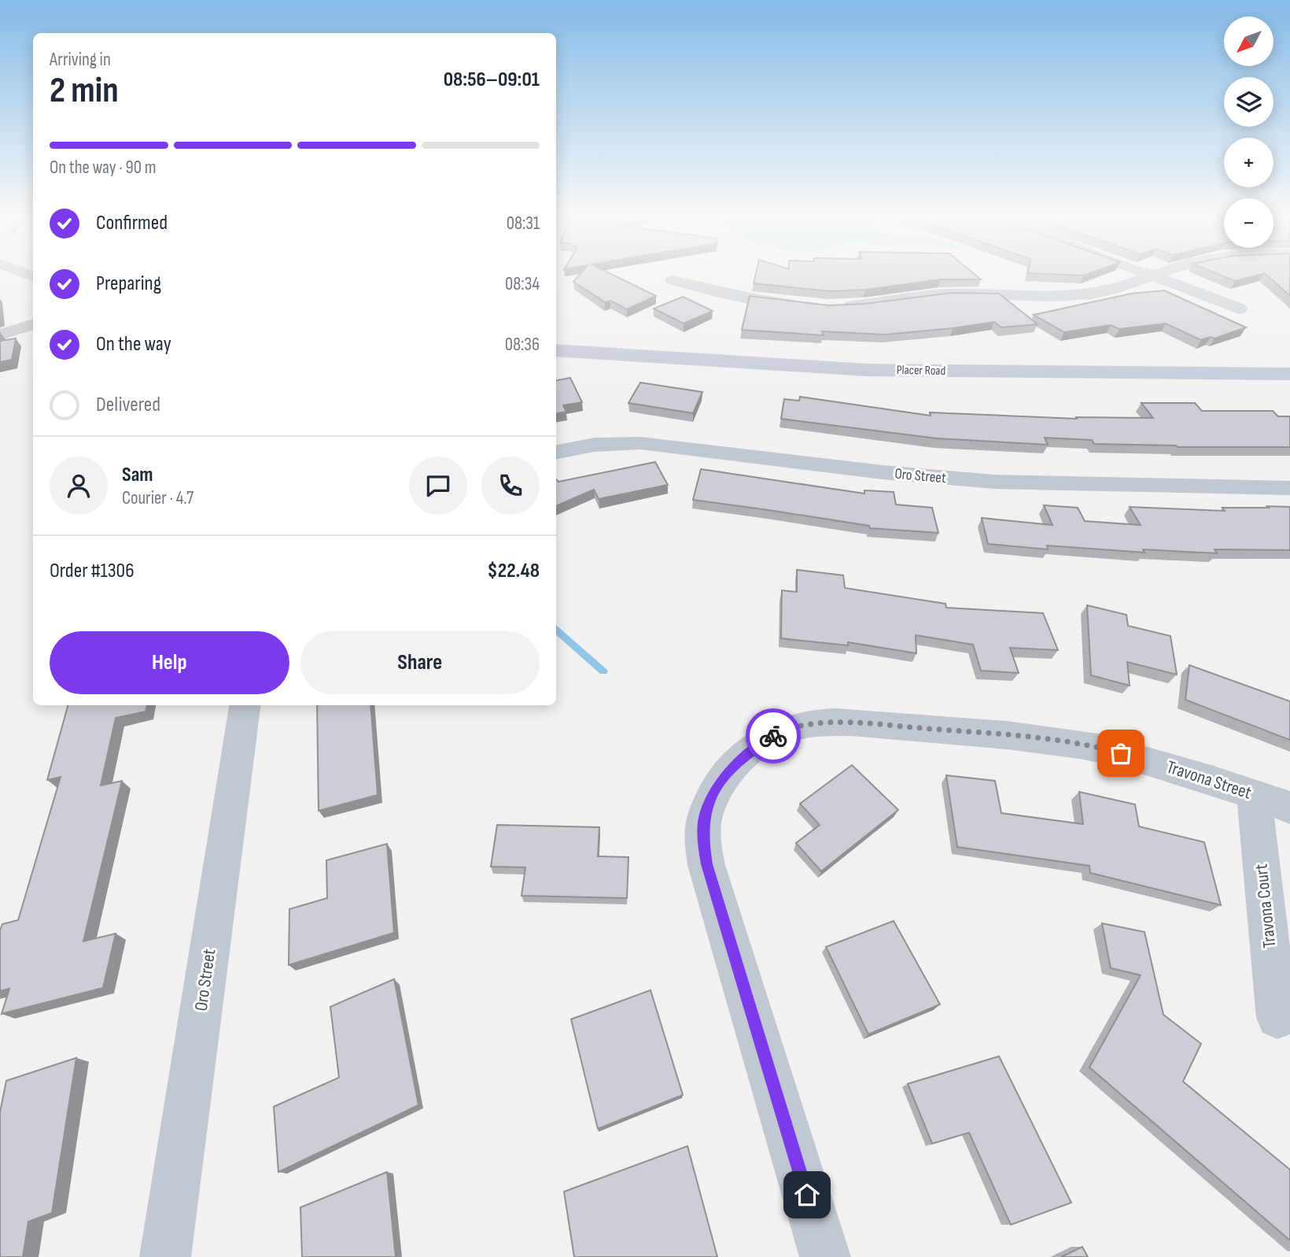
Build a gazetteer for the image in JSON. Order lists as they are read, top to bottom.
{
  "streets": {
    "main road": ["Placer Road"],
    "street": ["Oro Street", "Travona Street", "Travona Court"]
  },
  "crossings": [
    ["Travona Street", "Travona Court"]
  ],
  "north": "bottom left",
  "page": {
    "map_buttons": ["+", "−"],
    "heading": ["2 min", "Arriving in", "08:56–09:01"],
    "panel": [
      "Sam",
      "Courier · 4.7",
      "Order #1306",
      "$22.48"
    ],
    "bar": "On the way · 90 m",
    "list": [
      ["Confirmed", "08:31"],
      ["Preparing", "08:34"],
      ["On the way", "08:36"],
      "Delivered"
    ],
    "buttons": ["Help", "Share"]
  }
}
